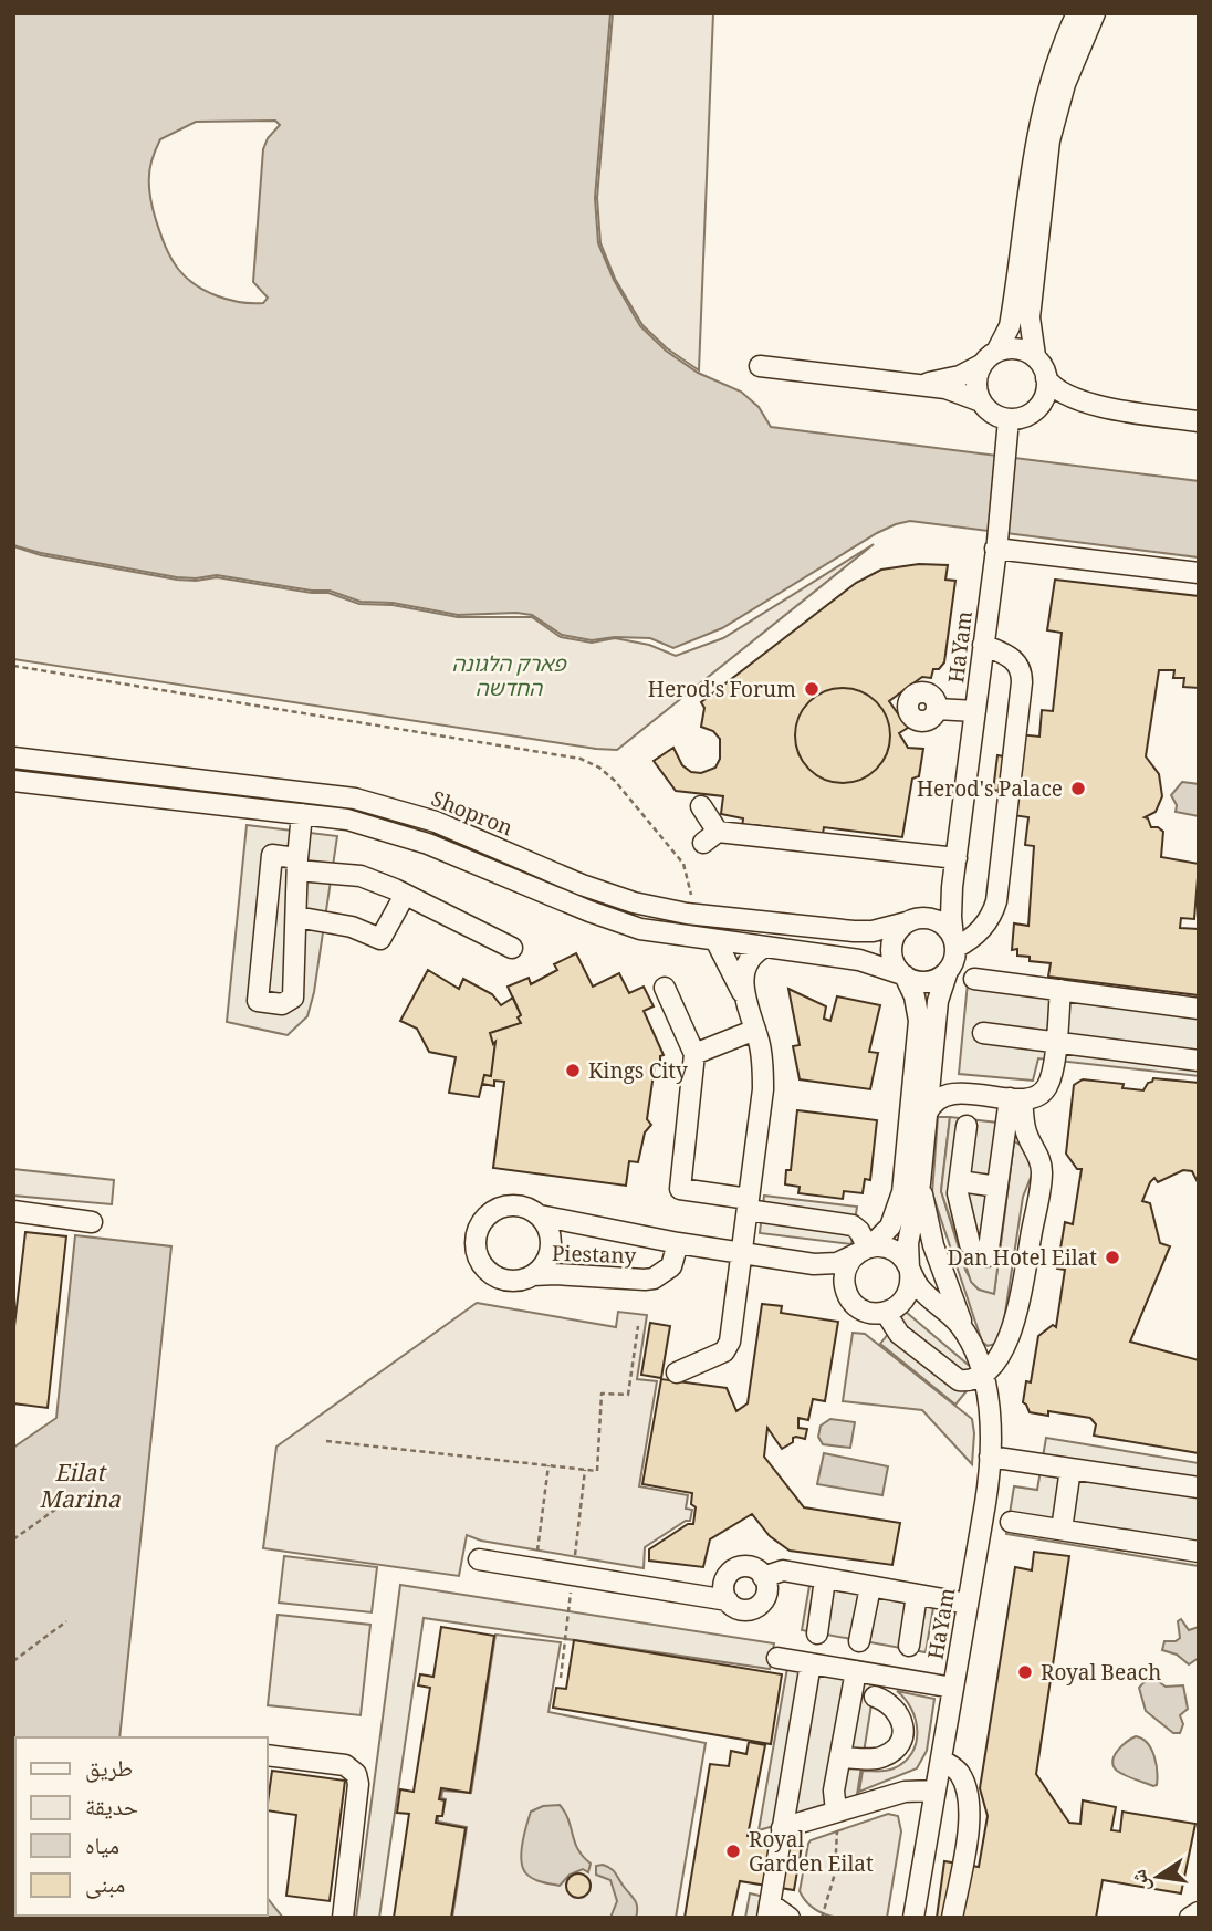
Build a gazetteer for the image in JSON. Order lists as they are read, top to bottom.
{
  "streets": {
    "street": ["HaYam", "Shopron", "Piestany"]
  },
  "crossings": [
    ["HaYam", "Shopron"],
    ["HaYam", "Piestany"]
  ],
  "water": ["Eilat Marina"],
  "parks": ["פארק הלגונה החדשה"],
  "places": [
    "Herod's Forum",
    "Herod's Palace",
    "Kings City",
    "Dan Hotel Eilat",
    "Royal Beach",
    "Royal Garden Eilat"
  ],
  "legend": [
    "طريق",
    "حديقة",
    "مياه",
    "مبنى"
  ],
  "north": "left"
}
